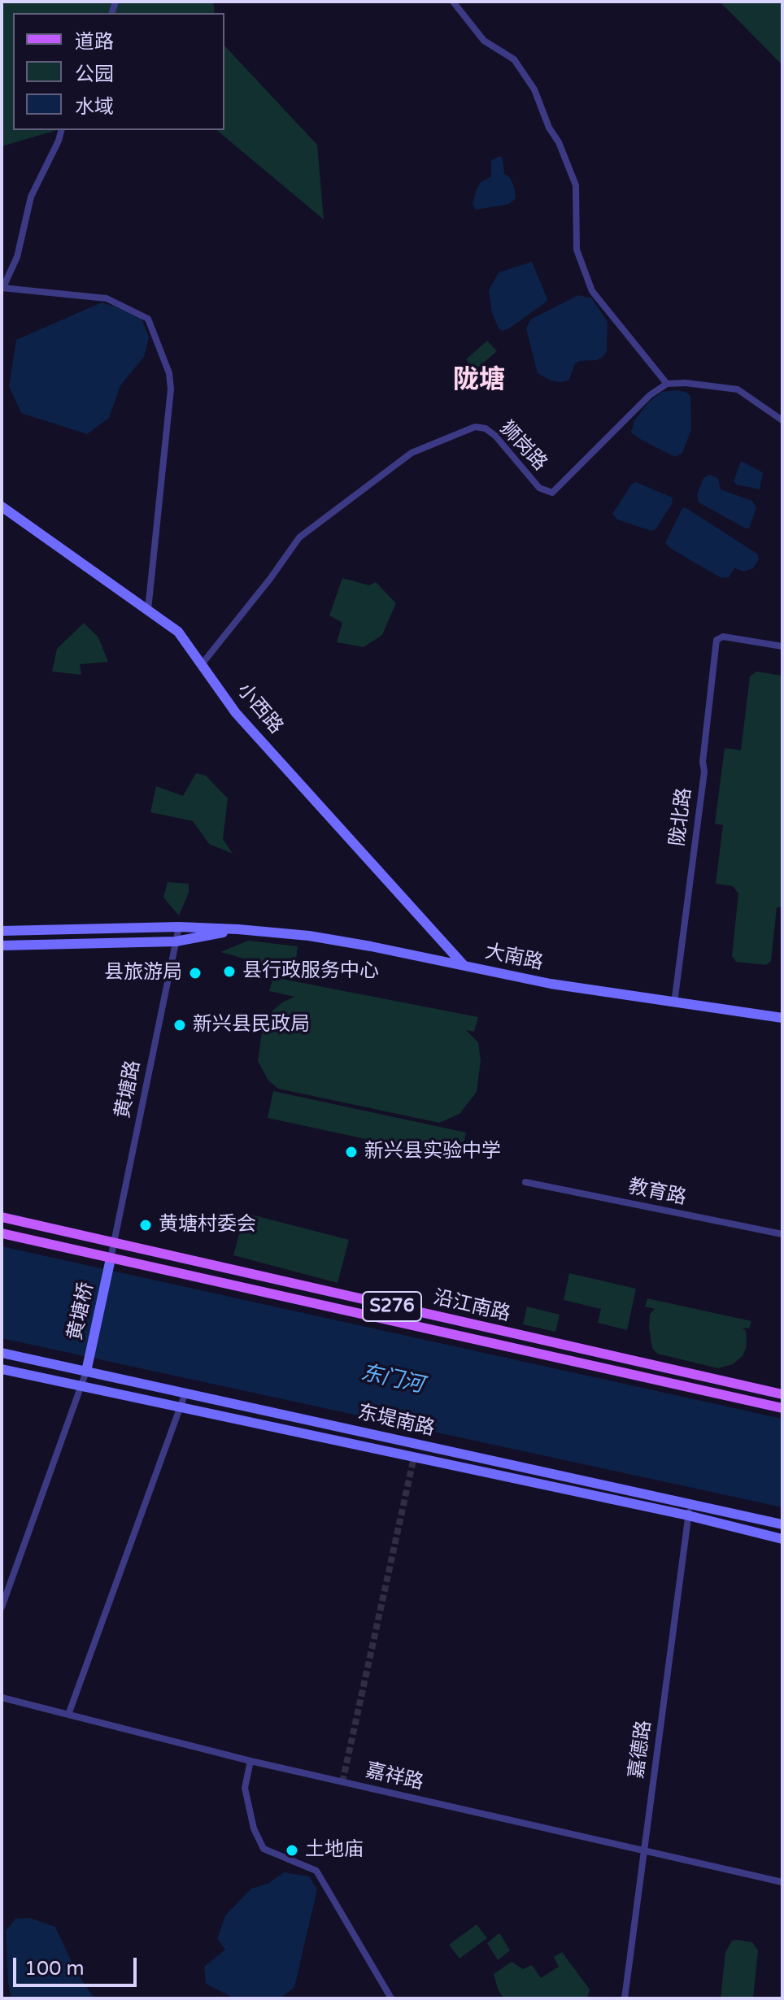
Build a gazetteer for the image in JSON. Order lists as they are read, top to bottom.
{
  "streets": {
    "main road": [
      "小西路",
      "大南路",
      "S276",
      "沿江南路",
      "黄塘桥",
      "东堤南路"
    ],
    "street": [
      "狮岗路",
      "陇北路",
      "黄塘路",
      "教育路",
      "嘉德路",
      "嘉祥路"
    ]
  },
  "crossings": [
    ["狮岗路", "小西路"],
    ["小西路", "大南路"],
    ["陇北路", "大南路"],
    ["大南路", "黄塘路"],
    ["黄塘路", "沿江南路"],
    ["黄塘路", "黄塘桥"],
    ["沿江南路", "黄塘桥"],
    ["黄塘桥", "东堤南路"],
    ["东堤南路", "嘉德路"],
    ["嘉德路", "嘉祥路"]
  ],
  "districts": ["陇塘"],
  "water": ["东门河"],
  "places": [
    "县行政服务中心",
    "县旅游局",
    "新兴县民政局",
    "新兴县实验中学",
    "黄塘村委会",
    "土地庙"
  ],
  "legend": ["道路", "公园", "水域"],
  "scale_bar": "100 m"
}
